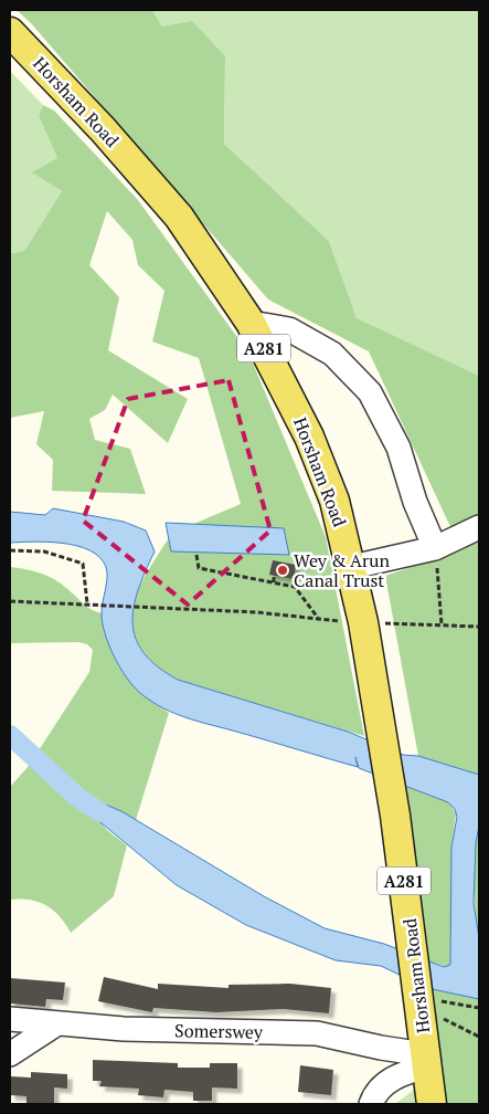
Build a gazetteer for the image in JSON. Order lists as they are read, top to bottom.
{
  "streets": {
    "main road": ["Horsham Road", "A281"],
    "street": ["Somerswey"]
  },
  "crossings": [
    ["Horsham Road", "Somerswey"]
  ],
  "places": ["Wey & Arun Canal Trust"]
}
